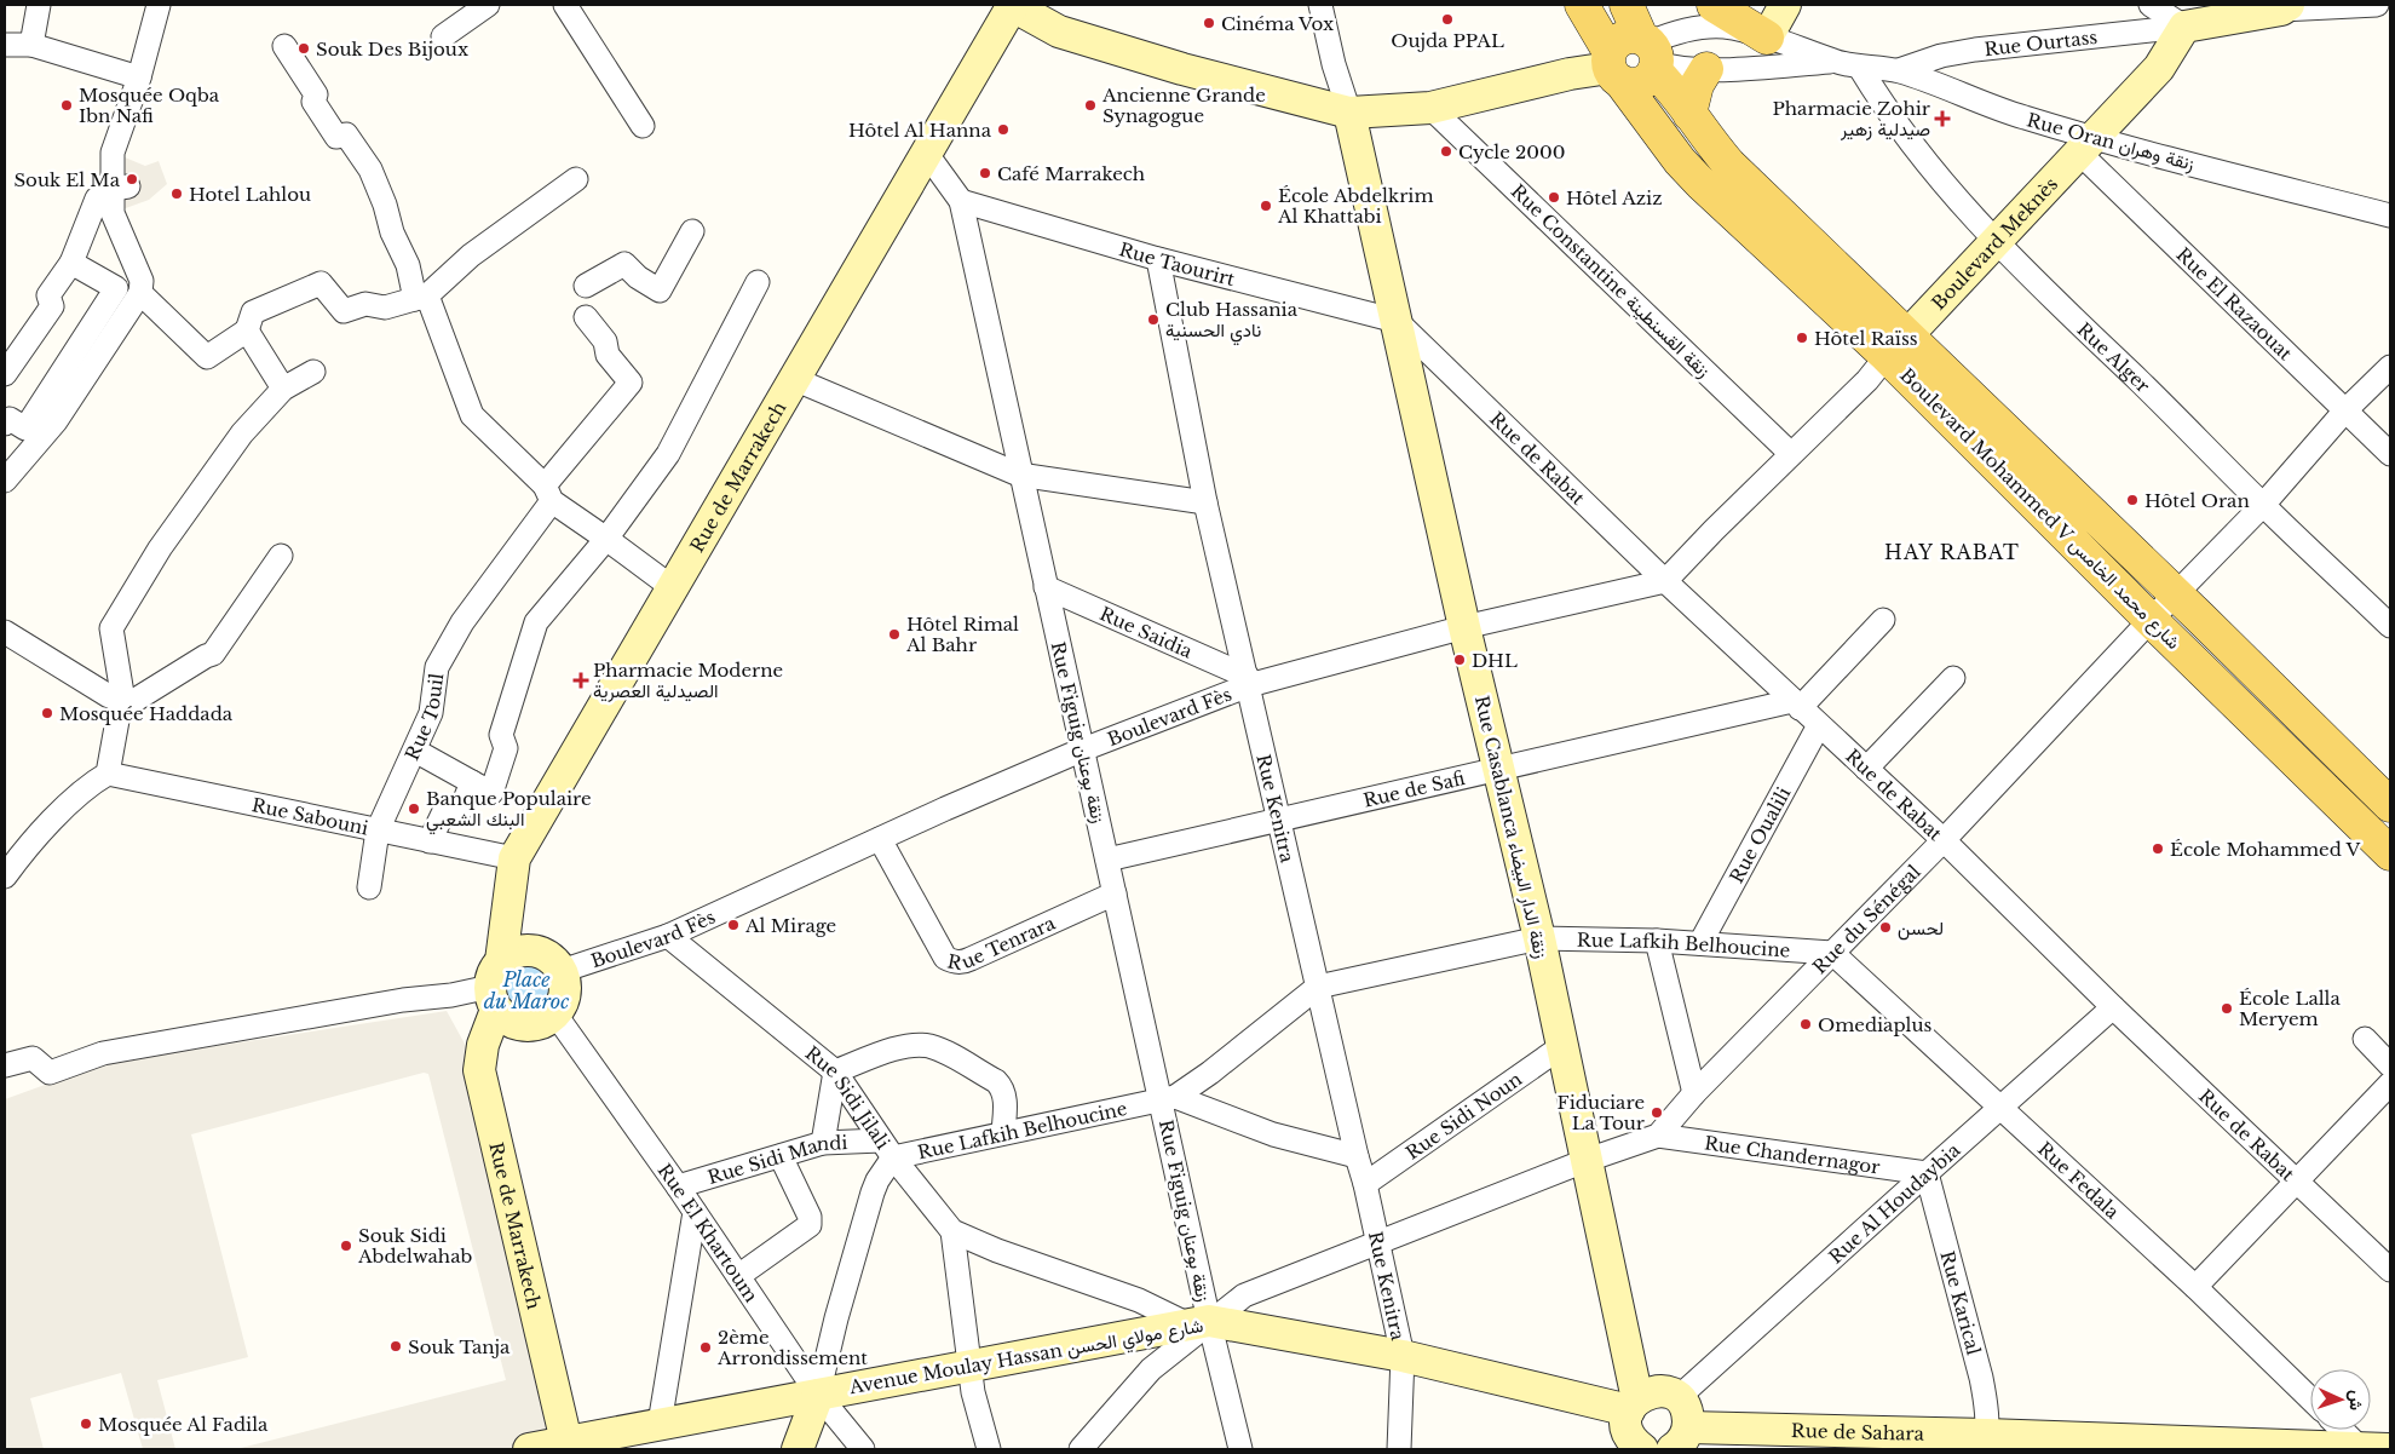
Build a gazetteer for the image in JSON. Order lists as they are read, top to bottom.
{
  "streets": {
    "main road": ["Boulevard Mohammed V شارع محمد الخامس"],
    "street": [
      "Rue Ourtass",
      "Rue Oran زنقة وهران",
      "Boulevard Meknès",
      "Rue Taourirt",
      "Rue Constantine زنقة القسنطينة",
      "Rue El Razaouat",
      "Rue Alger",
      "Rue de Rabat",
      "Rue de Marrakech",
      "Rue Saidia",
      "Boulevard Fès",
      "Rue Touil",
      "Rue Figuig زنقة بوعنان",
      "Rue de Safi",
      "Rue Kenitra",
      "Rue Sabouni",
      "Rue Casablanca زنقة الدار البيضاء",
      "Rue Oualili",
      "Rue du Sénégal",
      "Rue Tenrara",
      "Rue Lafkih Belhoucine",
      "Rue Sidi Jilali",
      "Rue Sidi Noun",
      "Rue Chandernagor",
      "Rue Sidi Mandi",
      "Rue Fedala",
      "Rue Al Houdaybia",
      "Rue El Khartoum",
      "Rue Karical",
      "Avenue Moulay Hassan شارع مولاي الحسن",
      "Rue de Sahara"
    ]
  },
  "crossings": [
    ["Rue Ourtass", "Rue Oran زنقة وهران"],
    ["Rue Ourtass", "Boulevard Meknès"],
    ["Rue Oran زنقة وهران", "Boulevard Meknès"],
    ["Rue Oran زنقة وهران", "Rue El Razaouat"],
    ["Rue Oran زنقة وهران", "Rue Alger"],
    ["Boulevard Meknès", "Rue Constantine زنقة القسنطينة"],
    ["Boulevard Meknès", "Rue El Razaouat"],
    ["Boulevard Meknès", "Rue Alger"],
    ["Boulevard Meknès", "Rue de Rabat"],
    ["Boulevard Meknès", "Boulevard Mohammed V شارع محمد الخامس"],
    ["Boulevard Meknès", "Boulevard Fès"],
    ["Rue Taourirt", "Rue de Rabat"],
    ["Rue Taourirt", "Rue Figuig زنقة بوعنان"],
    ["Rue Taourirt", "Rue Kenitra"],
    ["Rue Taourirt", "Rue Casablanca زنقة الدار البيضاء"],
    ["Rue El Razaouat", "Rue du Sénégal"],
    ["Rue Alger", "Rue du Sénégal"],
    ["Rue de Rabat", "Boulevard Fès"],
    ["Rue de Rabat", "Rue de Safi"],
    ["Rue de Rabat", "Rue Casablanca زنقة الدار البيضاء"],
    ["Rue de Rabat", "Rue Oualili"],
    ["Rue de Rabat", "Rue du Sénégal"],
    ["Rue de Rabat", "Rue Al Houdaybia"],
    ["Rue de Marrakech", "Boulevard Fès"],
    ["Rue de Marrakech", "Rue Figuig زنقة بوعنان"],
    ["Rue de Marrakech", "Rue Sabouni"],
    ["Rue de Marrakech", "Rue El Khartoum"],
    ["Rue de Marrakech", "Avenue Moulay Hassan شارع مولاي الحسن"],
    ["Boulevard Mohammed V شارع محمد الخامس", "Rue du Sénégal"],
    ["Rue Saidia", "Boulevard Fès"],
    ["Rue Saidia", "Rue Figuig زنقة بوعنان"],
    ["Rue Saidia", "Rue Kenitra"],
    ["Boulevard Fès", "Rue Figuig زنقة بوعنان"],
    ["Boulevard Fès", "Rue Kenitra"],
    ["Boulevard Fès", "Rue Casablanca زنقة الدار البيضاء"],
    ["Boulevard Fès", "Rue Tenrara"],
    ["Boulevard Fès", "Rue Sidi Jilali"],
    ["Boulevard Fès", "Rue El Khartoum"],
    ["Rue Touil", "Rue Sabouni"],
    ["Rue Figuig زنقة بوعنان", "Rue de Safi"],
    ["Rue Figuig زنقة بوعنان", "Rue Tenrara"],
    ["Rue Figuig زنقة بوعنان", "Rue Lafkih Belhoucine"],
    ["Rue Figuig زنقة بوعنان", "Rue Sidi Jilali"],
    ["Rue Figuig زنقة بوعنان", "Avenue Moulay Hassan شارع مولاي الحسن"],
    ["Rue de Safi", "Rue Kenitra"],
    ["Rue de Safi", "Rue Casablanca زنقة الدار البيضاء"],
    ["Rue Kenitra", "Rue Lafkih Belhoucine"],
    ["Rue Kenitra", "Rue Sidi Noun"],
    ["Rue Kenitra", "Avenue Moulay Hassan شارع مولاي الحسن"],
    ["Rue Casablanca زنقة الدار البيضاء", "Rue Lafkih Belhoucine"],
    ["Rue Casablanca زنقة الدار البيضاء", "Rue Sidi Noun"],
    ["Rue Casablanca زنقة الدار البيضاء", "Avenue Moulay Hassan شارع مولاي الحسن"],
    ["Rue Casablanca زنقة الدار البيضاء", "Rue de Sahara"],
    ["Rue Oualili", "Rue Lafkih Belhoucine"],
    ["Rue du Sénégal", "Rue Lafkih Belhoucine"],
    ["Rue du Sénégal", "Rue Chandernagor"],
    ["Rue du Sénégal", "Rue Fedala"],
    ["Rue Lafkih Belhoucine", "Rue Sidi Jilali"],
    ["Rue Lafkih Belhoucine", "Rue Sidi Mandi"],
    ["Rue Lafkih Belhoucine", "Rue Fedala"],
    ["Rue Sidi Jilali", "Rue Sidi Mandi"],
    ["Rue Sidi Jilali", "Avenue Moulay Hassan شارع مولاي الحسن"],
    ["Rue Chandernagor", "Rue Al Houdaybia"],
    ["Rue Chandernagor", "Rue Karical"],
    ["Rue Sidi Mandi", "Rue El Khartoum"],
    ["Rue Fedala", "Rue Al Houdaybia"],
    ["Rue Al Houdaybia", "Rue Karical"],
    ["Rue Al Houdaybia", "Rue de Sahara"],
    ["Rue El Khartoum", "Avenue Moulay Hassan شارع مولاي الحسن"],
    ["Rue Karical", "Rue de Sahara"],
    ["Avenue Moulay Hassan شارع مولاي الحسن", "Rue de Sahara"]
  ],
  "districts": ["HAY RABAT"],
  "water": ["Place du Maroc"],
  "places": {
    "other": [
      "Oujda PPAL",
      "Cinéma Vox",
      "Souk Des Bijoux",
      "Mosquée Oqba Ibn Nafi",
      "Ancienne Grande Synagogue",
      "Hôtel Al Hanna",
      "Cycle 2000",
      "Café Marrakech",
      "Souk El Ma",
      "Hotel Lahlou",
      "Hôtel Aziz",
      "École Abdelkrim Al Khattabi",
      "Club Hassania نادي الحسنية",
      "Hôtel Raïss",
      "Hôtel Oran",
      "Hôtel Rimal Al Bahr",
      "DHL",
      "Mosquée Haddada",
      "Banque Populaire البنك الشعبي",
      "École Mohammed V",
      "Al Mirage",
      "لحسن",
      "École Lalla Meryem",
      "Omediaplus",
      "Fiduciare La Tour",
      "Souk Sidi Abdelwahab",
      "Souk Tanja",
      "2ème Arrondissement",
      "Mosquée Al Fadila"
    ],
    "health": ["Pharmacie Zohir صيدلية زهير", "Pharmacie Moderne الصيدلية العصرية"]
  },
  "north": "right"
}
